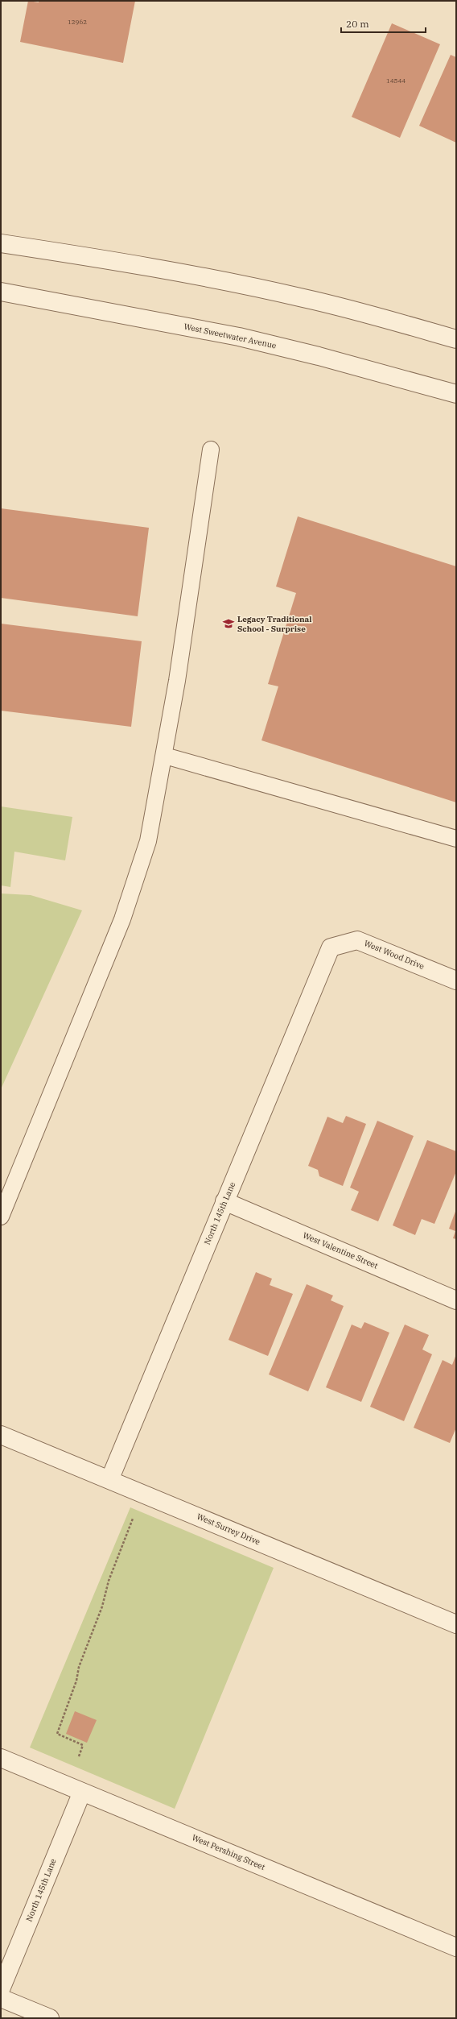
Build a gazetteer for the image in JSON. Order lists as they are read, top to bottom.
{
  "streets": {
    "street": [
      "West Sweetwater Avenue",
      "West Wood Drive",
      "North 145th Lane",
      "West Valentine Street",
      "West Surrey Drive",
      "West Pershing Street"
    ]
  },
  "crossings": [
    ["West Wood Drive", "North 145th Lane"],
    ["North 145th Lane", "West Valentine Street"],
    ["North 145th Lane", "West Surrey Drive"],
    ["North 145th Lane", "West Pershing Street"]
  ],
  "places": {
    "school or university": ["Legacy Traditional School - Surprise"]
  },
  "house_numbers": ["12962", "14544"],
  "scale_bar": "20 m"
}
